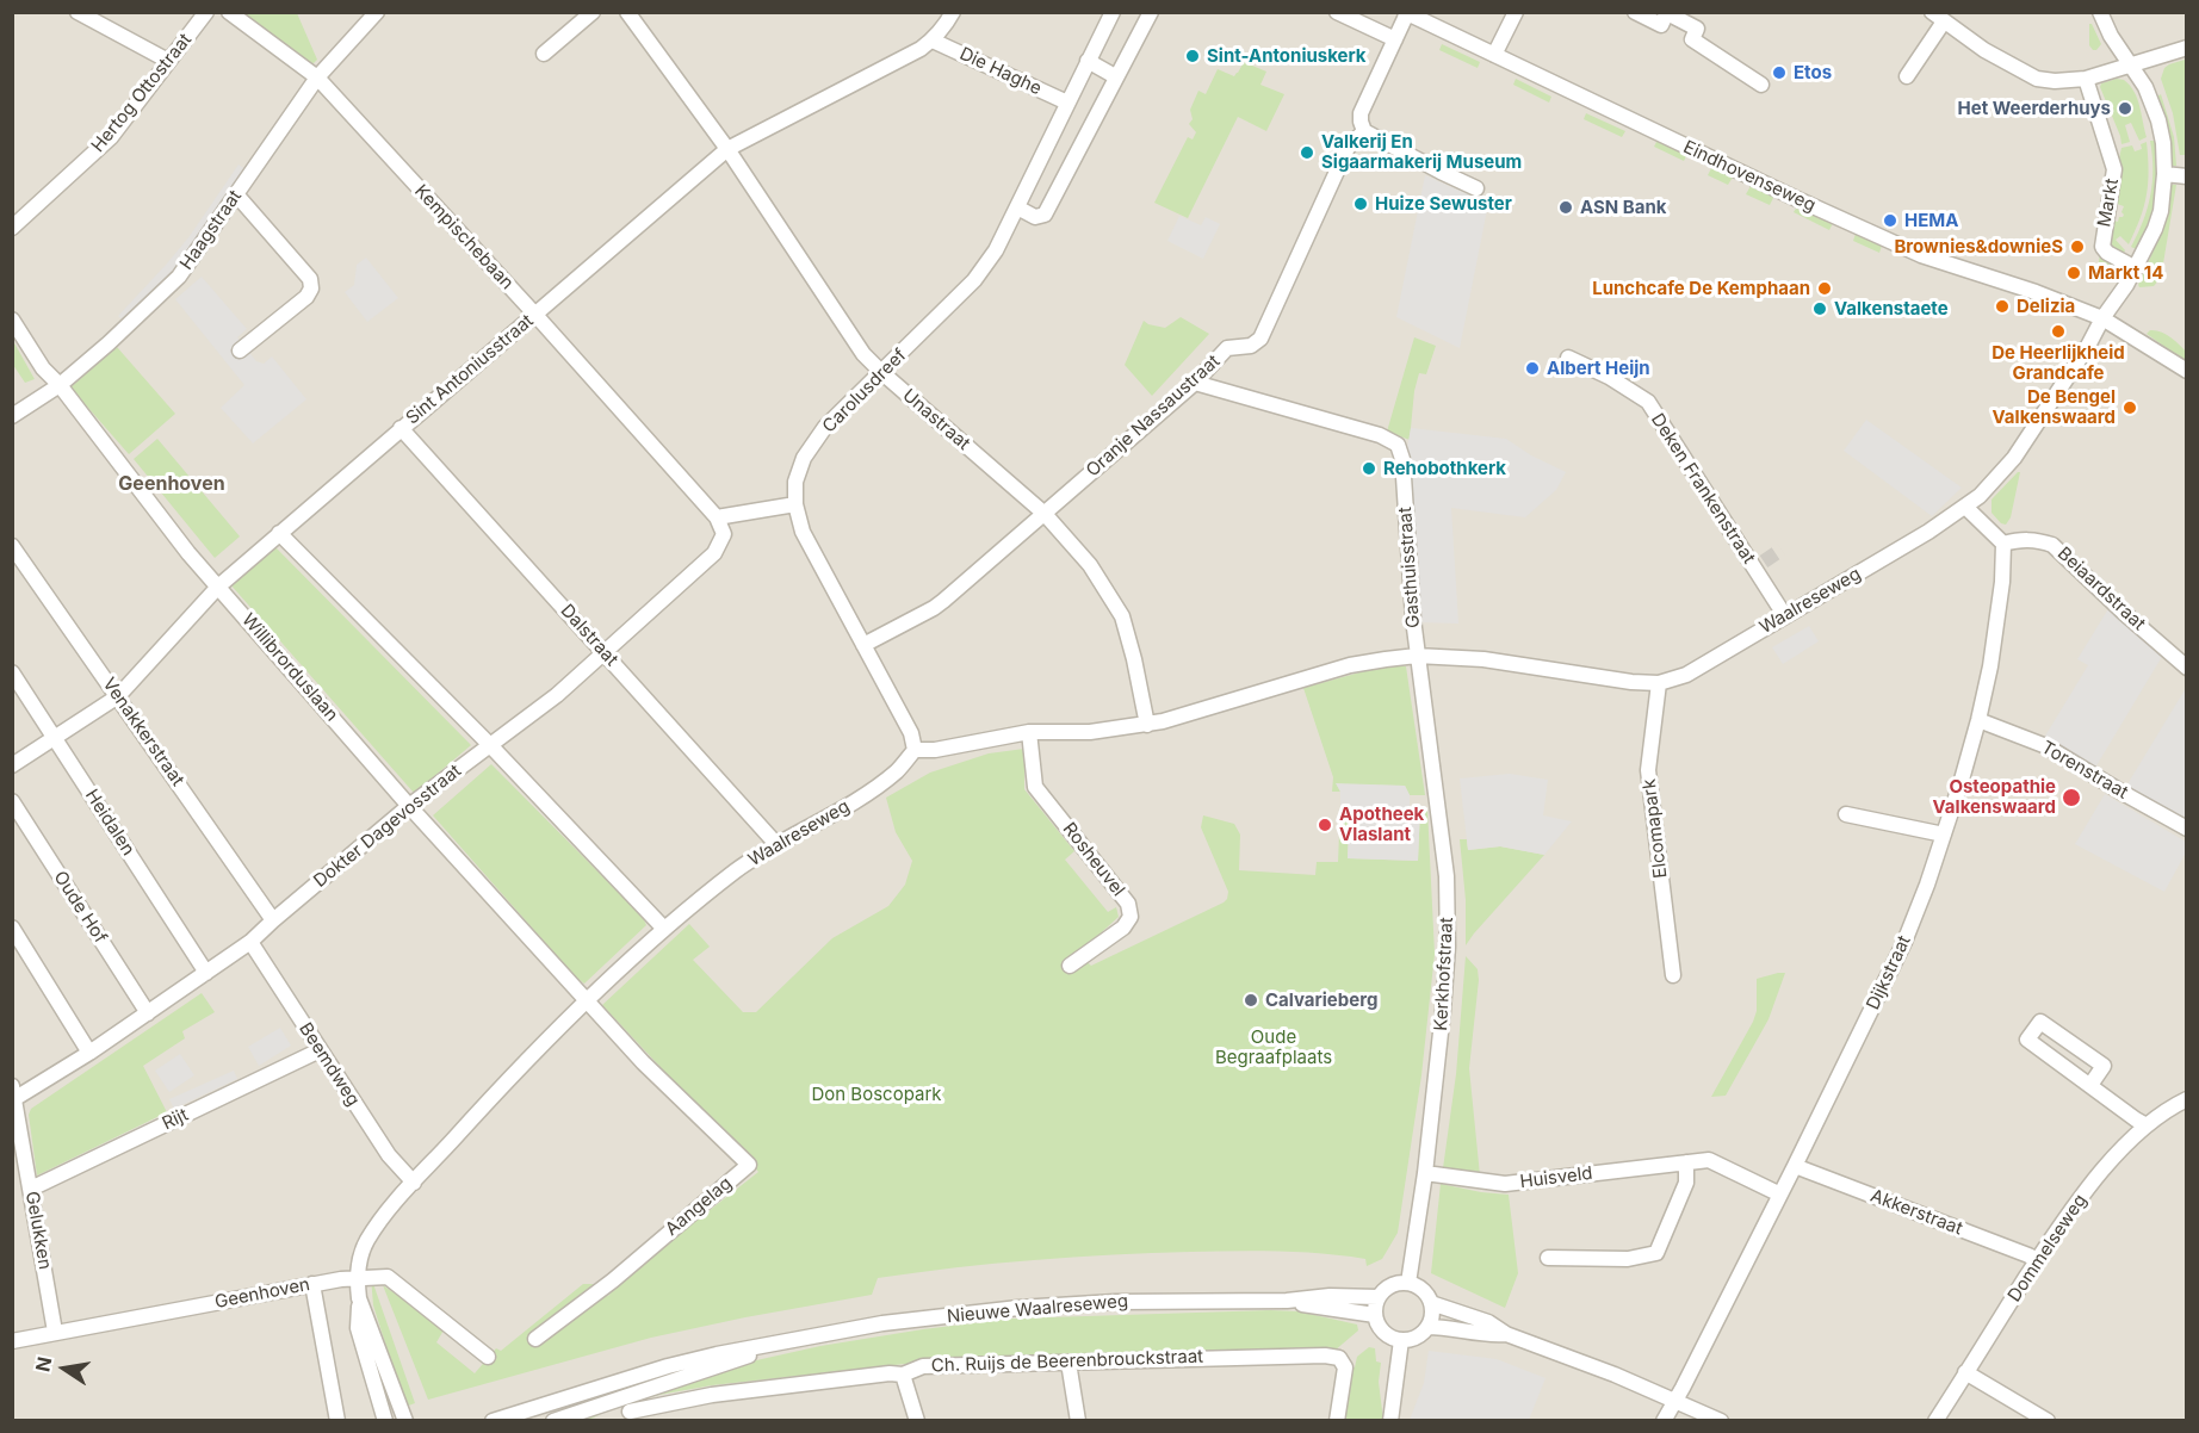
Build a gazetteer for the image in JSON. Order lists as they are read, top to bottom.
{
  "streets": {
    "street": [
      "Die Haghe",
      "Hertog Ottostraat",
      "Eindhovenseweg",
      "Markt",
      "Haagstraat",
      "Kempischebaan",
      "Sint Antoniusstraat",
      "Carolusdreef",
      "Oranje Nassaustraat",
      "Unastraat",
      "Deken Frankenstraat",
      "Gasthuisstraat",
      "Beiaardstraat",
      "Waalreseweg",
      "Dalstraat",
      "Willibrorduslaan",
      "Venakkerstraat",
      "Torenstraat",
      "Heidalen",
      "Dokter Dagevosstraat",
      "Elcomapark",
      "Rosheuvel",
      "Oude Hof",
      "Dijkstraat",
      "Kerkhofstraat",
      "Beemdweg",
      "Rijt",
      "Huisveld",
      "Aangelag",
      "Akkerstraat",
      "Gelukken",
      "Dommelseweg",
      "Geenhoven",
      "Nieuwe Waalreseweg",
      "Ch. Ruijs de Beerenbrouckstraat"
    ]
  },
  "crossings": [
    ["Die Haghe", "Sint Antoniusstraat"],
    ["Die Haghe", "Carolusdreef"],
    ["Eindhovenseweg", "Waalreseweg"],
    ["Haagstraat", "Kempischebaan"],
    ["Haagstraat", "Willibrorduslaan"],
    ["Kempischebaan", "Sint Antoniusstraat"],
    ["Kempischebaan", "Dokter Dagevosstraat"],
    ["Sint Antoniusstraat", "Unastraat"],
    ["Sint Antoniusstraat", "Dalstraat"],
    ["Sint Antoniusstraat", "Willibrorduslaan"],
    ["Sint Antoniusstraat", "Venakkerstraat"],
    ["Sint Antoniusstraat", "Heidalen"],
    ["Carolusdreef", "Oranje Nassaustraat"],
    ["Carolusdreef", "Unastraat"],
    ["Carolusdreef", "Waalreseweg"],
    ["Oranje Nassaustraat", "Unastraat"],
    ["Oranje Nassaustraat", "Gasthuisstraat"],
    ["Unastraat", "Waalreseweg"],
    ["Deken Frankenstraat", "Waalreseweg"],
    ["Gasthuisstraat", "Waalreseweg"],
    ["Gasthuisstraat", "Kerkhofstraat"],
    ["Beiaardstraat", "Dijkstraat"],
    ["Waalreseweg", "Dalstraat"],
    ["Waalreseweg", "Willibrorduslaan"],
    ["Waalreseweg", "Elcomapark"],
    ["Waalreseweg", "Rosheuvel"],
    ["Waalreseweg", "Kerkhofstraat"],
    ["Waalreseweg", "Beemdweg"],
    ["Waalreseweg", "Aangelag"],
    ["Waalreseweg", "Geenhoven"],
    ["Dalstraat", "Dokter Dagevosstraat"],
    ["Willibrorduslaan", "Dokter Dagevosstraat"],
    ["Willibrorduslaan", "Aangelag"],
    ["Venakkerstraat", "Dokter Dagevosstraat"],
    ["Torenstraat", "Dijkstraat"],
    ["Heidalen", "Dokter Dagevosstraat"],
    ["Dokter Dagevosstraat", "Oude Hof"],
    ["Dokter Dagevosstraat", "Beemdweg"],
    ["Dokter Dagevosstraat", "Gelukken"],
    ["Dijkstraat", "Huisveld"],
    ["Dijkstraat", "Akkerstraat"],
    ["Kerkhofstraat", "Huisveld"],
    ["Kerkhofstraat", "Nieuwe Waalreseweg"],
    ["Beemdweg", "Rijt"],
    ["Rijt", "Gelukken"],
    ["Akkerstraat", "Dommelseweg"],
    ["Gelukken", "Geenhoven"]
  ],
  "districts": ["Geenhoven"],
  "parks": ["Oude Begraafplaats", "Don Boscopark"],
  "places": [
    "Sint-Antoniuskerk",
    "Etos",
    "Het Weerderhuys",
    "Valkerij En Sigaarmakerij Museum",
    "Huize Sewuster",
    "ASN Bank",
    "HEMA",
    "Brownies&downieS",
    "Markt 14",
    "Lunchcafe De Kemphaan",
    "Delizia",
    "Valkenstaete",
    "De Heerlijkheid Grandcafe",
    "Albert Heijn",
    "De Bengel Valkenswaard",
    "Rehobothkerk",
    "Osteopathie Valkenswaard",
    "Apotheek Vlaslant",
    "Calvarieberg"
  ],
  "north": "left"
}
